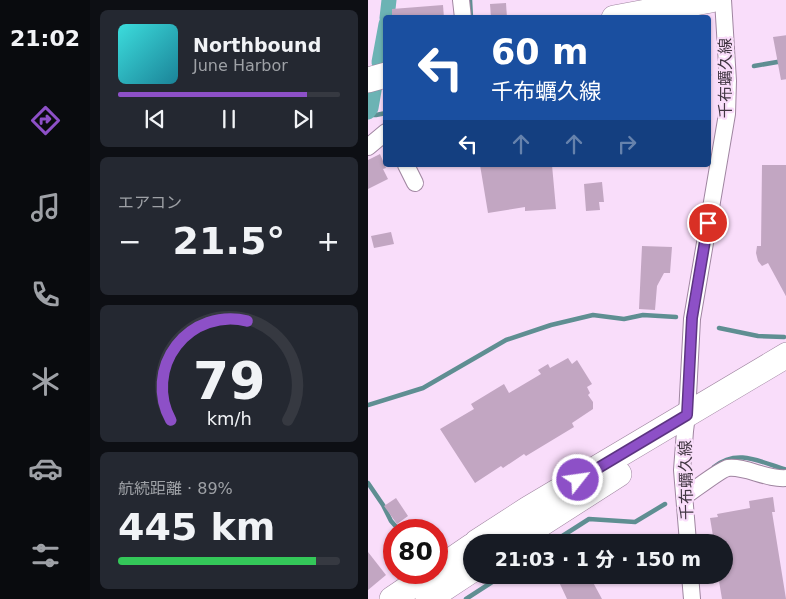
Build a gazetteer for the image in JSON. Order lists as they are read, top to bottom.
{
  "streets": {
    "street": ["千布蠣久線"]
  },
  "page": {
    "tabs": "21:02",
    "turn": ["60 m", "千布蠣久線"],
    "song": ["Northbound", "June Harbor"],
    "tile": [
      "エアコン",
      ["航続距離 · 89%", "445 km"]
    ],
    "heat": ["−", "21.5°", "+"],
    "limit": "80",
    "trip": "21:03 · 1 分 · 150 m",
    "gauge": ["79", "km/h"]
  }
}
